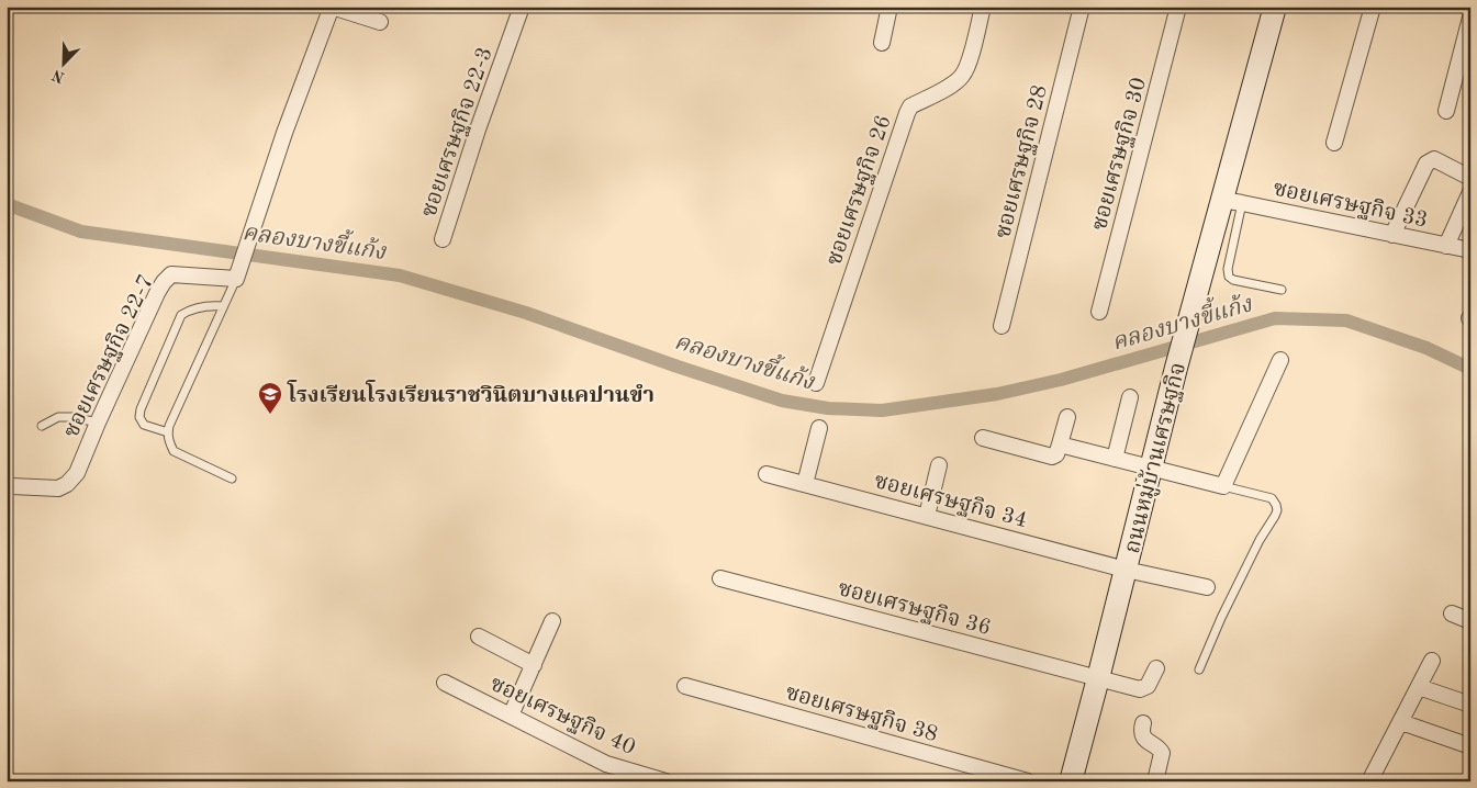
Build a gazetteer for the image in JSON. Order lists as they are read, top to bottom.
{
  "streets": {
    "street": [
      "ซอยเศรษฐกิจ 22-3",
      "ซอยเศรษฐกิจ 30",
      "ซอยเศรษฐกิจ 28",
      "ซอยเศรษฐกิจ 26",
      "ซอยเศรษฐกิจ 33",
      "ซอยเศรษฐกิจ 22-7",
      "ถนนหมู่บ้านเศรษฐกิจ",
      "ซอยเศรษฐกิจ 34",
      "ซอยเศรษฐกิจ 36",
      "ซอยเศรษฐกิจ 38",
      "ซอยเศรษฐกิจ 40"
    ]
  },
  "crossings": [
    ["ซอยเศรษฐกิจ 33", "ถนนหมู่บ้านเศรษฐกิจ"],
    ["ถนนหมู่บ้านเศรษฐกิจ", "ซอยเศรษฐกิจ 34"],
    ["ถนนหมู่บ้านเศรษฐกิจ", "ซอยเศรษฐกิจ 36"]
  ],
  "water": ["คลองบางขี้แก้ง"],
  "places": {
    "school or university": ["โรงเรียนโรงเรียนราชวินิตบางแคปานขำ"]
  },
  "north": "bottom left"
}
